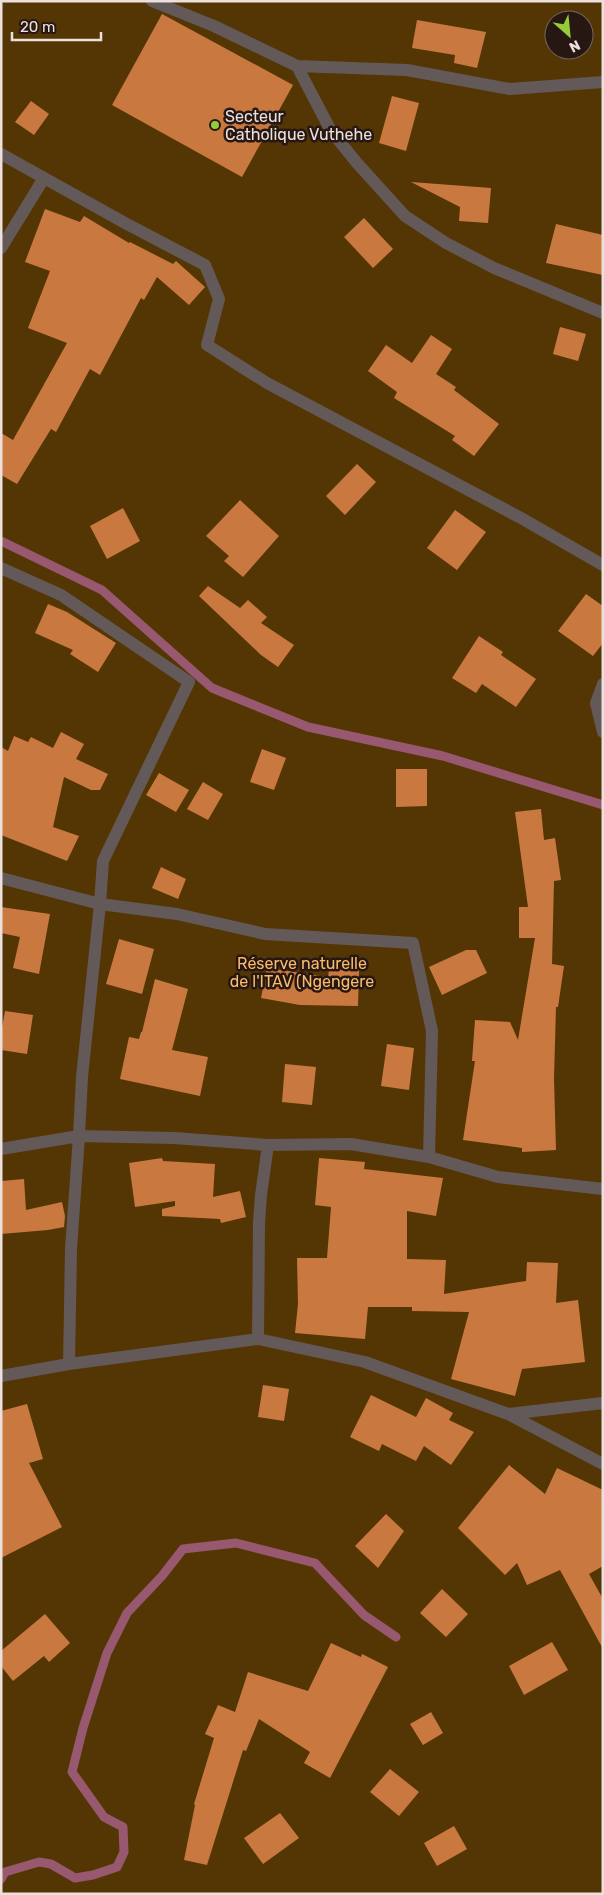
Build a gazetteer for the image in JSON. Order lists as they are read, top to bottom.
{
  "parks": ["Réserve naturelle de l'ITAV (Ngengere"],
  "places": ["Secteur Catholique Vuthehe"],
  "scale_bar": "20 m",
  "north": "bottom right"
}
